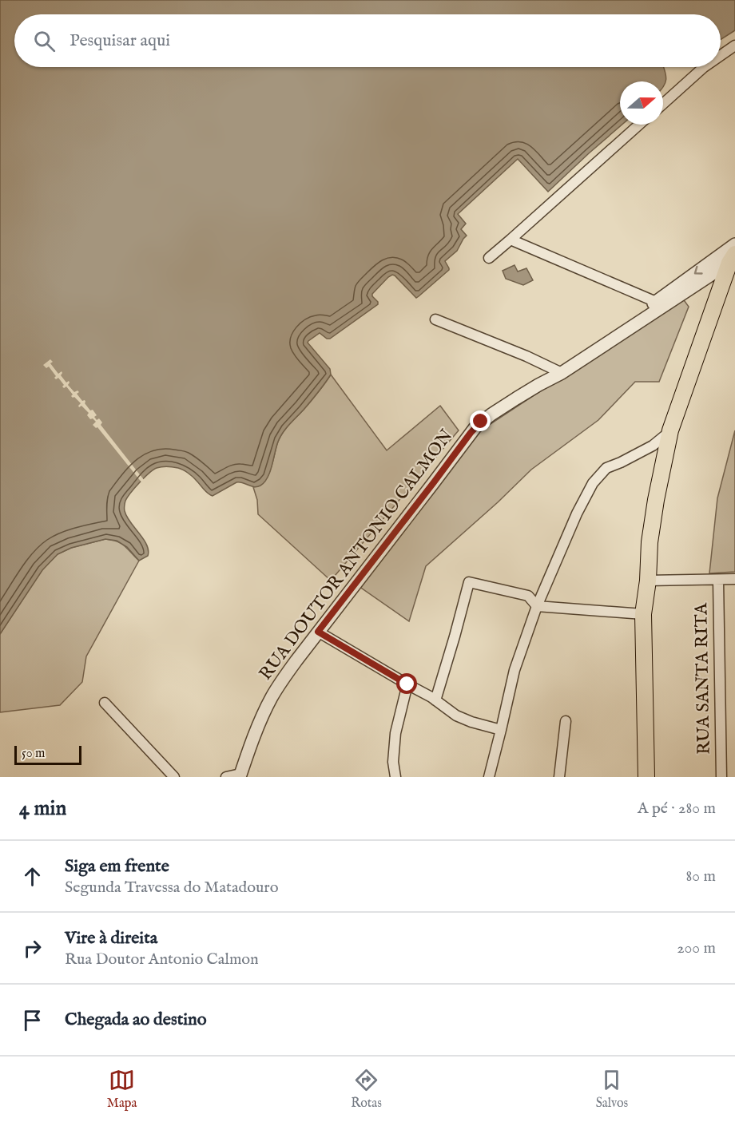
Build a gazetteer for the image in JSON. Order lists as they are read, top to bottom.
{
  "streets": {
    "street": ["RUA DOUTOR ANTONIO CALMON", "RUA SANTA RITA"]
  },
  "scale_bar": "50 m",
  "north": "right",
  "page": {
    "search": "Pesquisar aqui",
    "scale": "50 m",
    "heading": ["4 min", "A pé · 280 m"],
    "list": [
      ["Siga em frente", "Segunda Travessa do Matadouro", "80 m"],
      ["Vire à direita", "Rua Doutor Antonio Calmon", "200 m"],
      "Chegada ao destino"
    ],
    "nav": ["Mapa", "Rotas", "Salvos"]
  }
}
